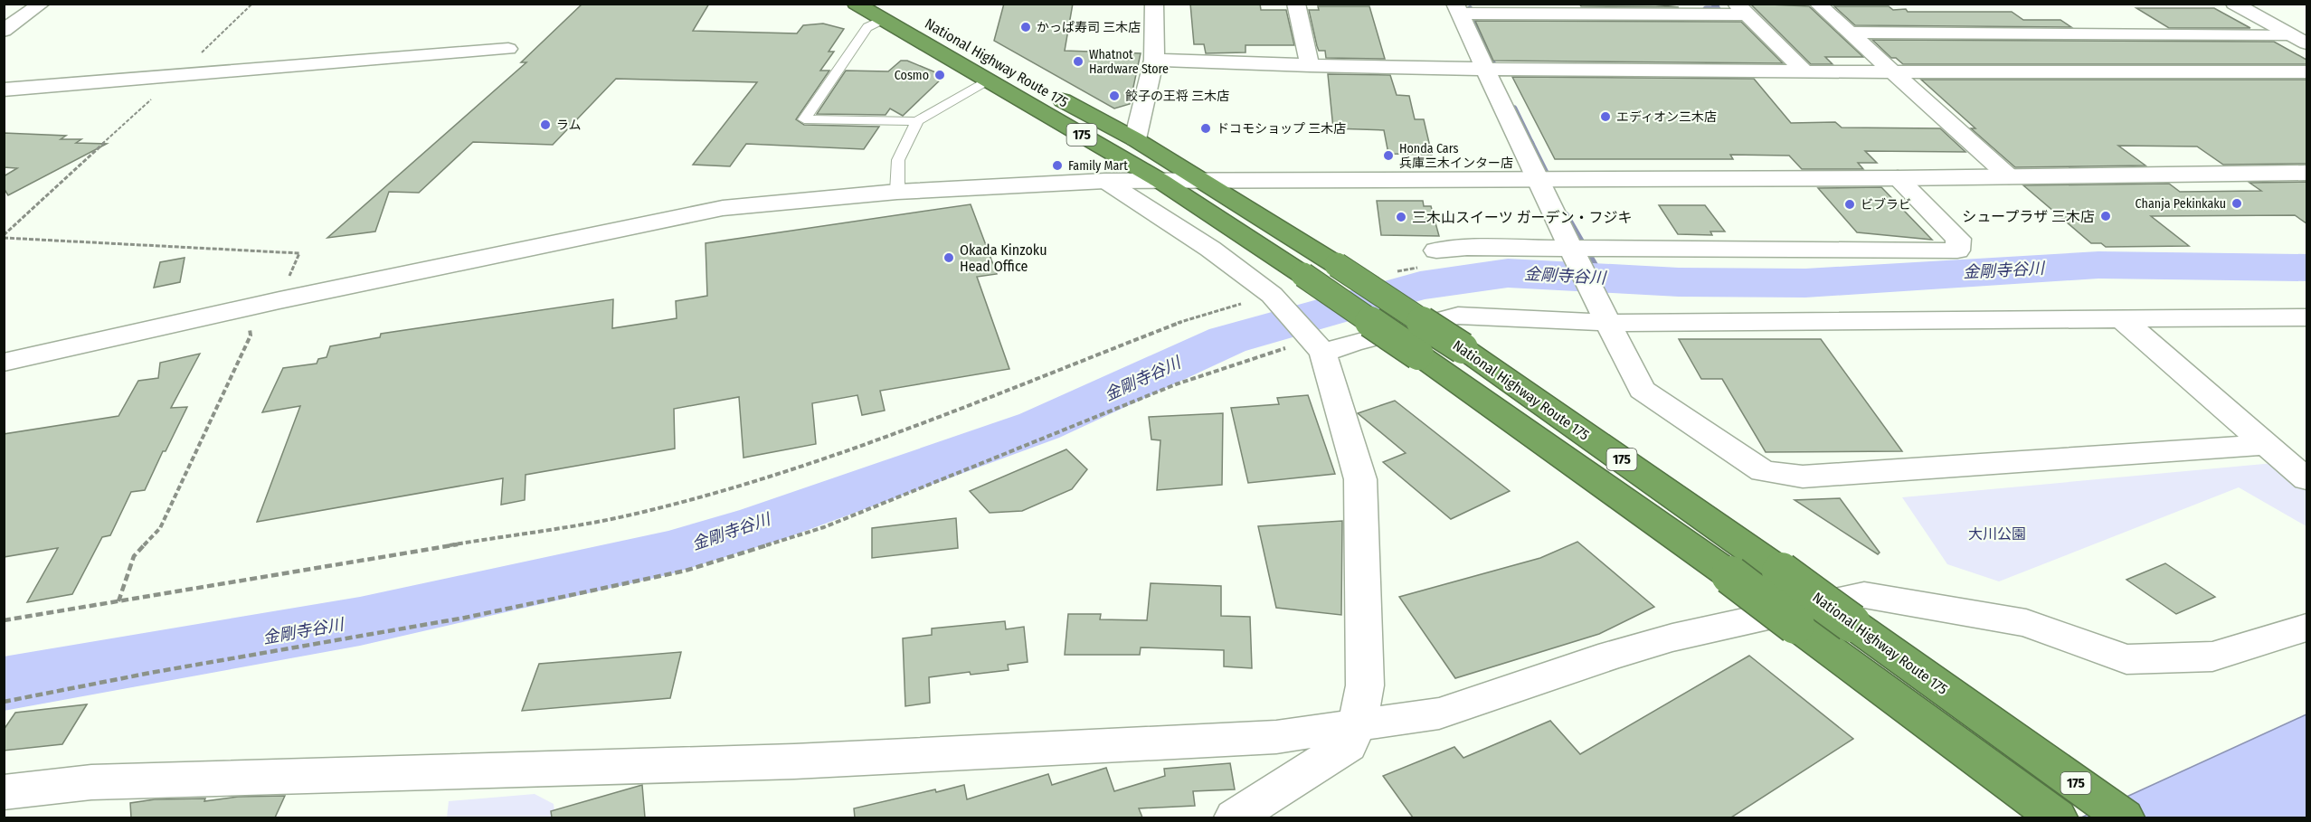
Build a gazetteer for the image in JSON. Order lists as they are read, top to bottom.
{
  "streets": {
    "highway": ["National Highway Route 175", "175"]
  },
  "water": ["金剛寺谷川"],
  "parks": ["大川公園"],
  "places": [
    "かっぱ寿司 三木店",
    "Whatnot Hardware Store",
    "Cosmo",
    "餃子の王将 三木店",
    "エディオン三木店",
    "ラム",
    "ドコモショップ 三木店",
    "Honda Cars 兵庫三木インター店",
    "Family Mart",
    "Chanja Pekinkaku",
    "ビブラビ",
    "シュープラザ 三木店",
    "三木山スイーツ ガーデン・フジキ",
    "Okada Kinzoku Head Office"
  ]
}
